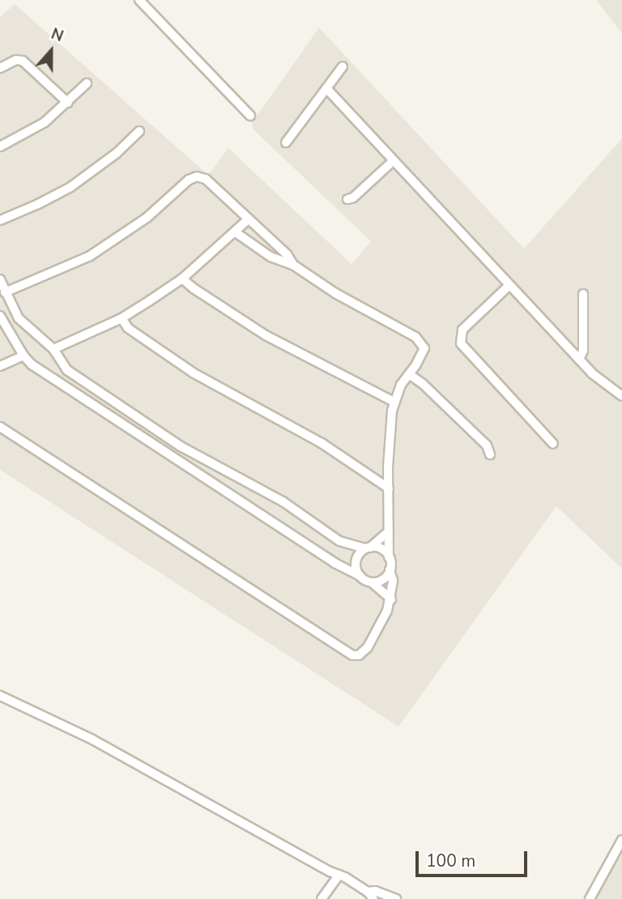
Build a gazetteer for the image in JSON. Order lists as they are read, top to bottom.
{
  "scale_bar": "100 m",
  "north": "top"
}
